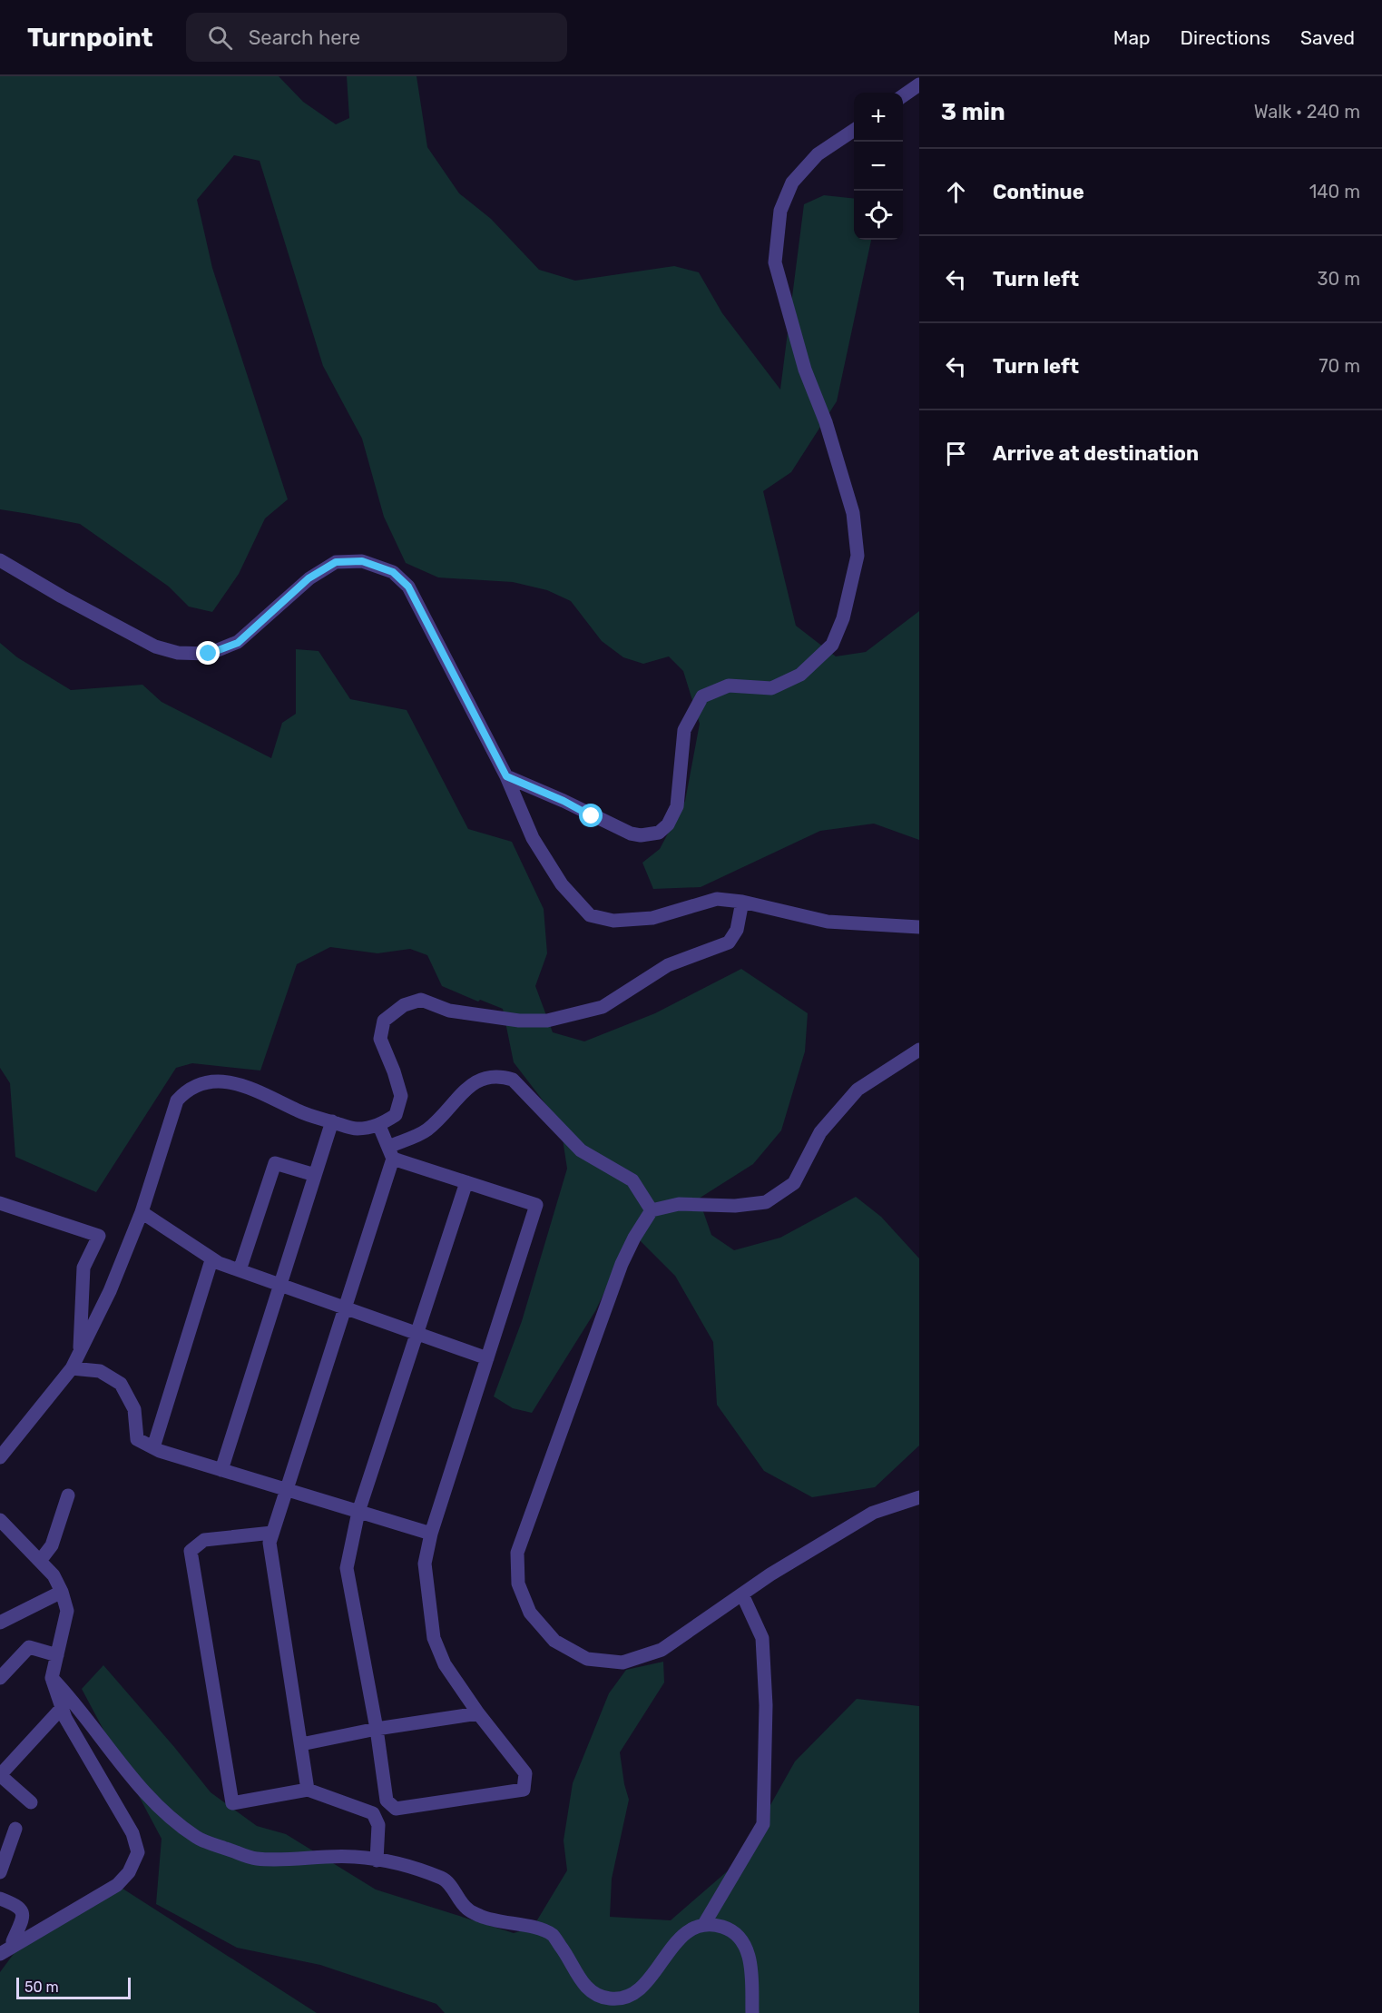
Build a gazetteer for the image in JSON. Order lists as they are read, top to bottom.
{
  "scale_bar": "50 m",
  "page": {
    "header": "Turnpoint",
    "search": "Search here",
    "nav": ["Map", "Directions", "Saved"],
    "heading": ["3 min", "Walk · 240 m"],
    "map_buttons": ["+", "−"],
    "list": [
      ["Continue", "140 m"],
      ["Turn left", "30 m"],
      ["Turn left", "70 m"],
      "Arrive at destination"
    ],
    "scale": "50 m"
  }
}
